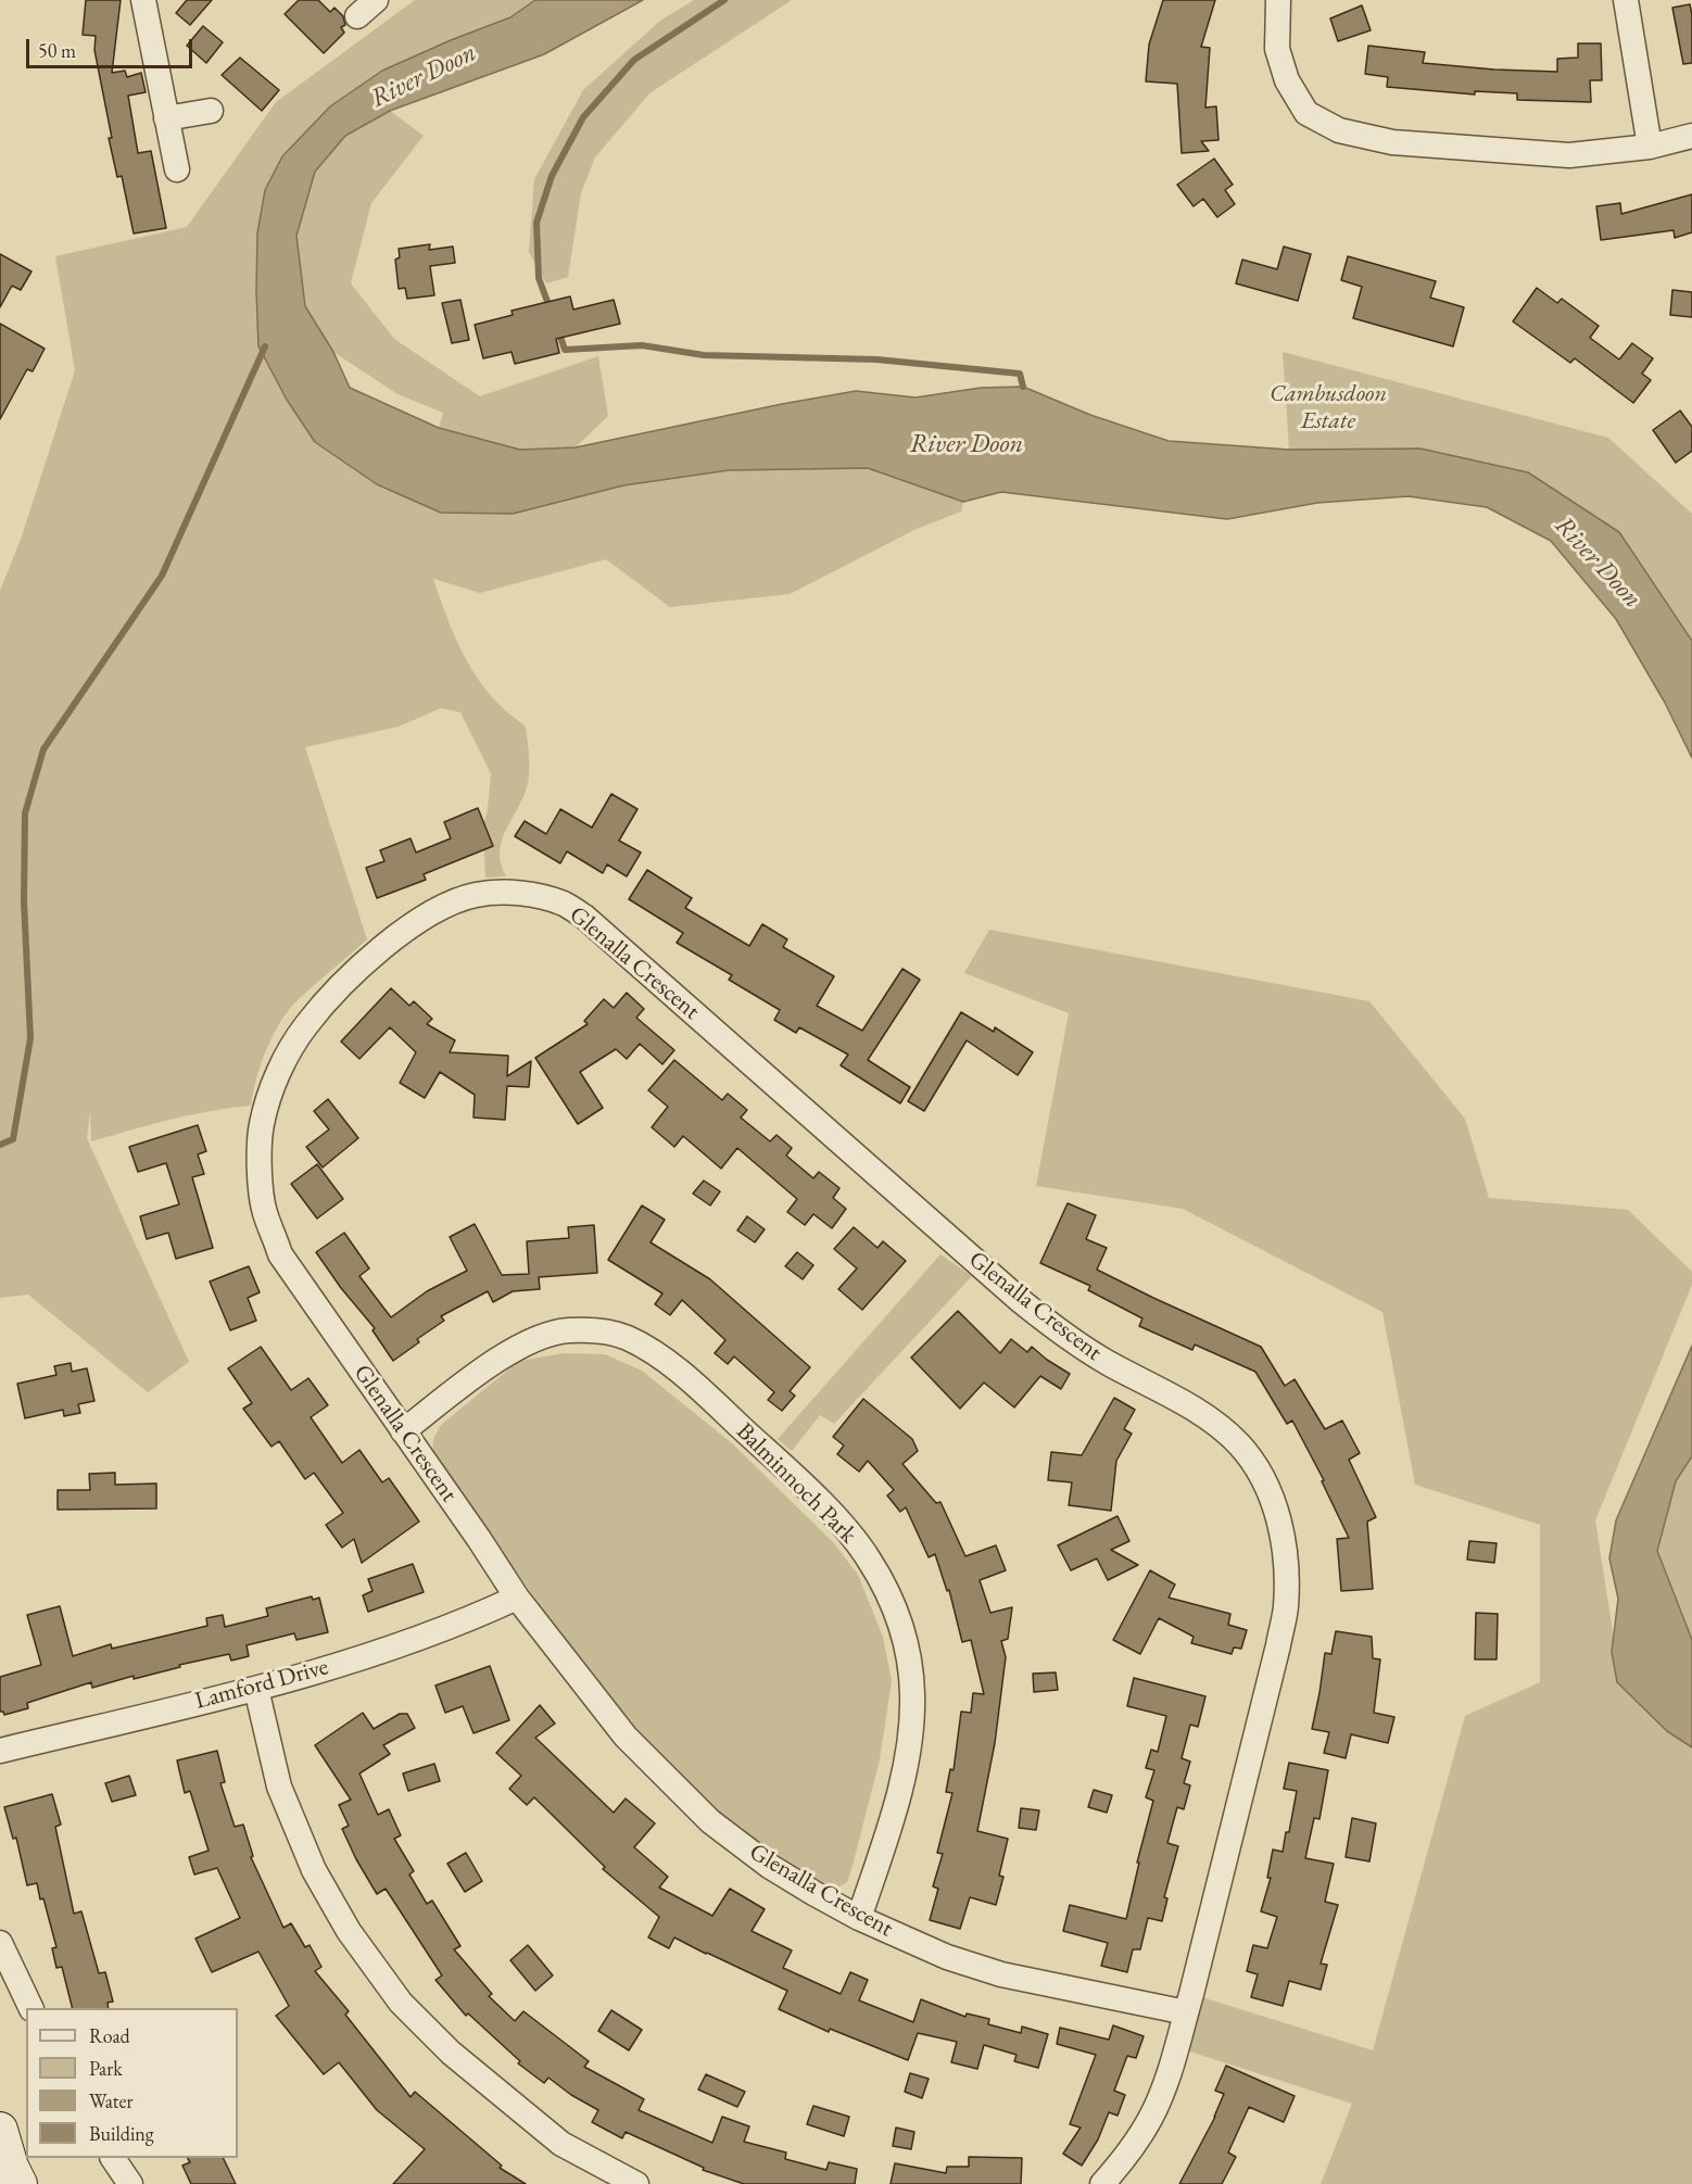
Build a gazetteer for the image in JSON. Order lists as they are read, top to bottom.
{
  "streets": {
    "street": ["Glenalla Crescent", "Balminnoch Park", "Lamford Drive"]
  },
  "crossings": [
    ["Glenalla Crescent", "Balminnoch Park"],
    ["Glenalla Crescent", "Lamford Drive"]
  ],
  "water": ["River Doon"],
  "parks": ["Cambusdoon Estate"],
  "legend": [
    "Road",
    "Park",
    "Water",
    "Building"
  ],
  "scale_bar": "50 m"
}
